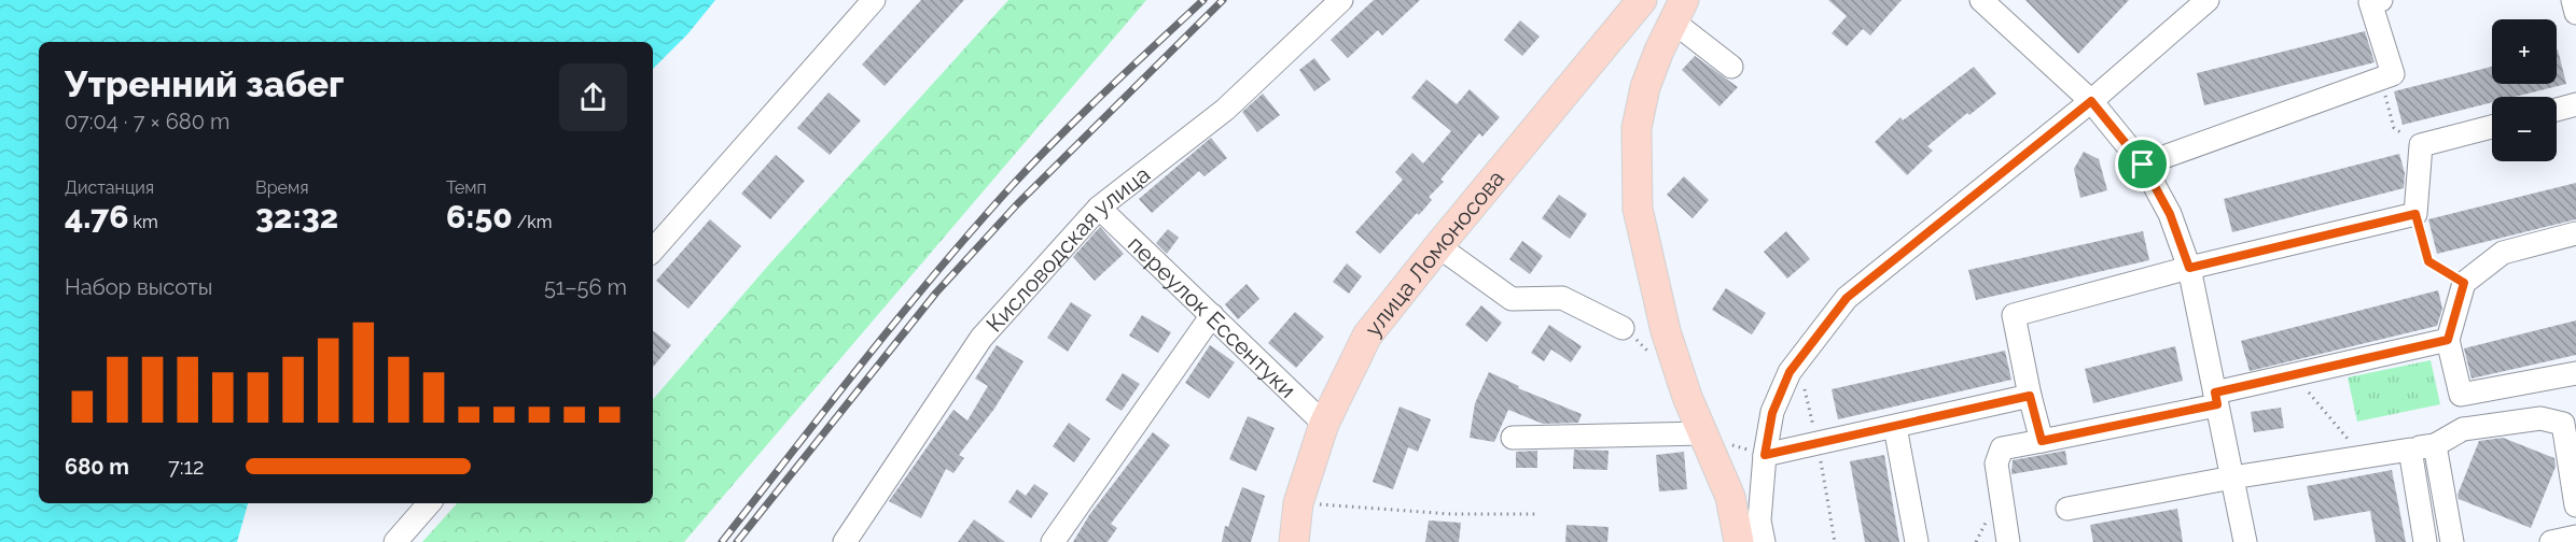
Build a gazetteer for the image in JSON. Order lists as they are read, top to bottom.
{
  "streets": {
    "main road": ["улица Ломоносова"],
    "street": ["Кисловодская улица", "переулок Ессентуки"]
  },
  "crossings": [
    ["Кисловодская улица", "переулок Ессентуки"],
    ["улица Ломоносова", "переулок Ессентуки"]
  ],
  "page": {
    "map_buttons": ["+", "−"],
    "heading": ["Утренний забег", "07:04 · 7 × 680 m"],
    "stats": [
      ["Дистанция", "4.76 km"],
      ["Время", "32:32"],
      ["Темп", "6:50 /km"]
    ],
    "chart": ["Набор высоты", "51–56 m"],
    "list": [
      {
        "name": "680 m",
        "note": "7:12"
      }
    ]
  }
}
